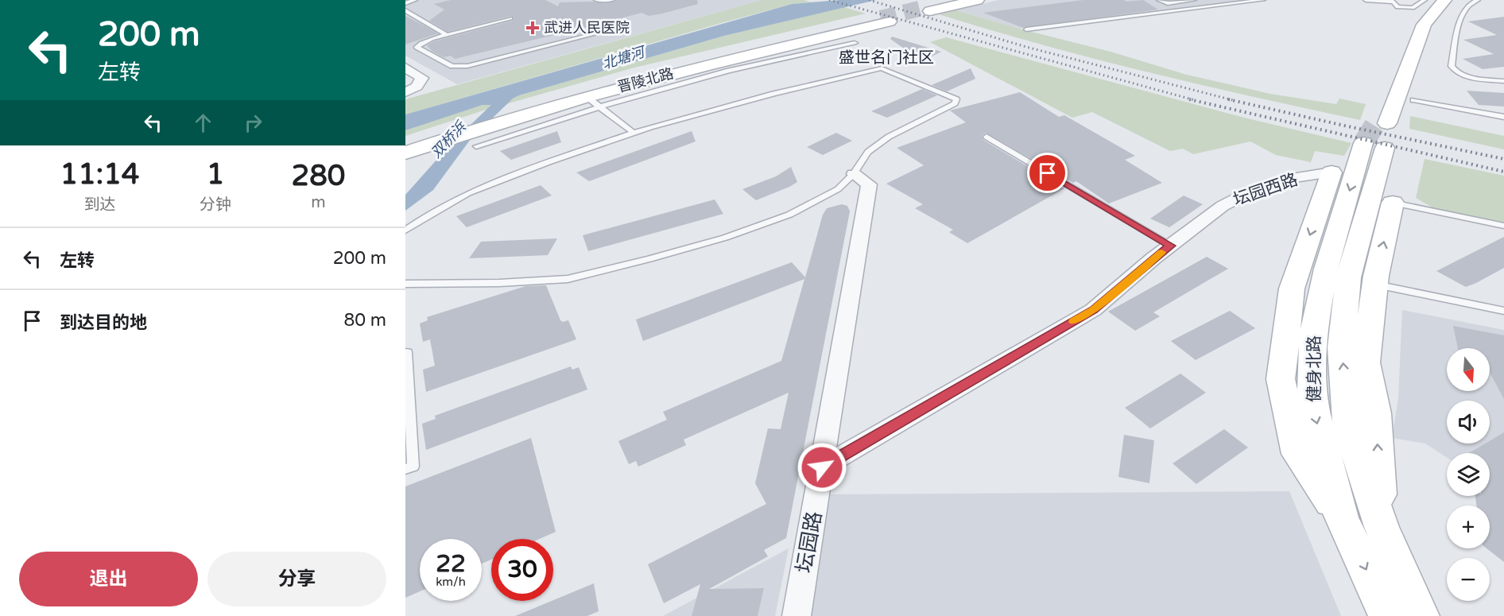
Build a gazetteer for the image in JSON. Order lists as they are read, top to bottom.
{
  "streets": {
    "main road": ["晋陵北路", "健身北路"],
    "street": ["坛园西路", "坛园路"]
  },
  "crossings": [
    ["坛园西路", "坛园路"]
  ],
  "districts": ["盛世名门社区"],
  "water": ["北塘河", "双桥浜"],
  "places": {
    "health": ["武进人民医院"]
  },
  "north": "bottom",
  "page": {
    "turn": ["200 m", "左转"],
    "eta": [
      "11:14",
      "到达",
      "1",
      "分钟",
      "280",
      "m"
    ],
    "list": [
      {
        "name": "左转",
        "value": "200 m"
      },
      {
        "name": "到达目的地",
        "value": "80 m"
      }
    ],
    "map_buttons": ["+", "−"],
    "speed": "22 km/h",
    "limit": "30",
    "buttons": ["退出", "分享"]
  }
}
